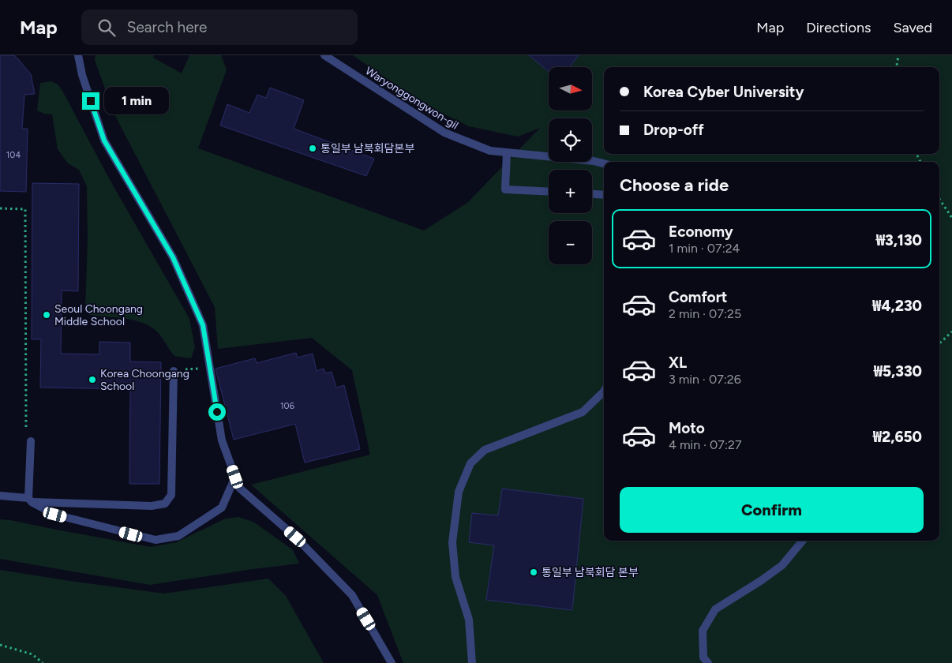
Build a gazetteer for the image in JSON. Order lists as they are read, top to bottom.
{
  "streets": {
    "street": ["Waryonggongwon-gil"]
  },
  "places": [
    "통일부 남북회담본부",
    "Seoul Choongang Middle School",
    "Korea Choongang School",
    "통일부 남북회담 본부"
  ],
  "house_numbers": ["104", "106"],
  "north": "right",
  "page": {
    "header": "Map",
    "search": "Search here",
    "nav": ["Map", "Directions", "Saved"],
    "map_buttons": ["+", "−"],
    "banner": ["Korea Cyber University", "Drop-off"],
    "bubble": "1 min",
    "heading": "Choose a ride",
    "list": [
      {
        "name": "Economy",
        "note": "1 min · 07:24",
        "value": "₩3,130"
      },
      {
        "name": "Comfort",
        "note": "2 min · 07:25",
        "value": "₩4,230"
      },
      {
        "name": "XL",
        "note": "3 min · 07:26",
        "value": "₩5,330"
      },
      {
        "name": "Moto",
        "note": "4 min · 07:27",
        "value": "₩2,650"
      }
    ],
    "buttons": "Confirm"
  }
}
